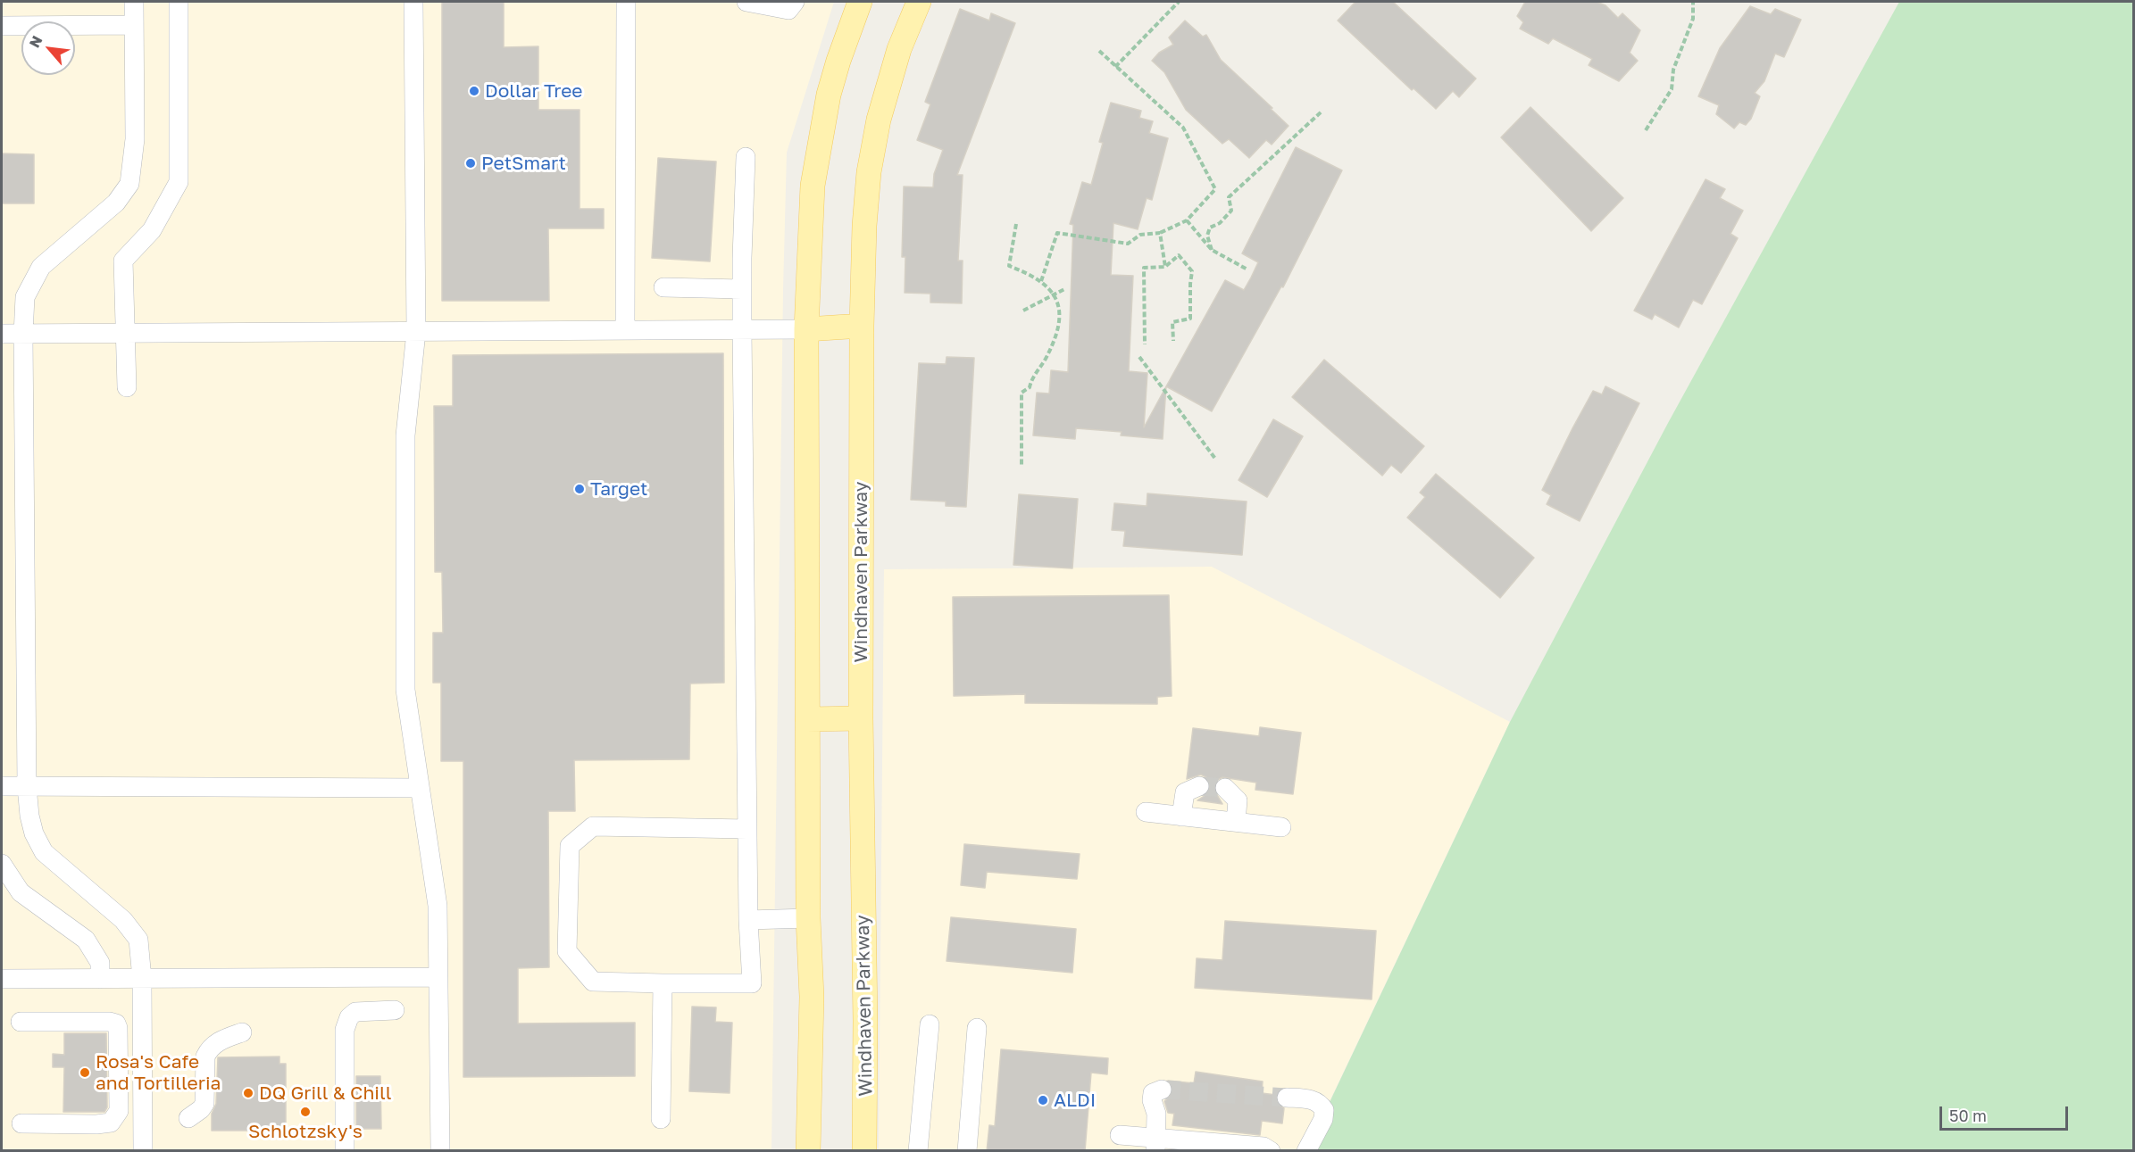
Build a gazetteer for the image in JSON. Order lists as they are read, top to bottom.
{
  "streets": {
    "main road": ["Windhaven Parkway"]
  },
  "places": [
    "Dollar Tree",
    "PetSmart",
    "Target",
    "Rosa's Cafe and Tortilleria",
    "DQ Grill & Chill",
    "ALDI",
    "Schlotzsky's"
  ],
  "scale_bar": "50 m",
  "north": "top left"
}
